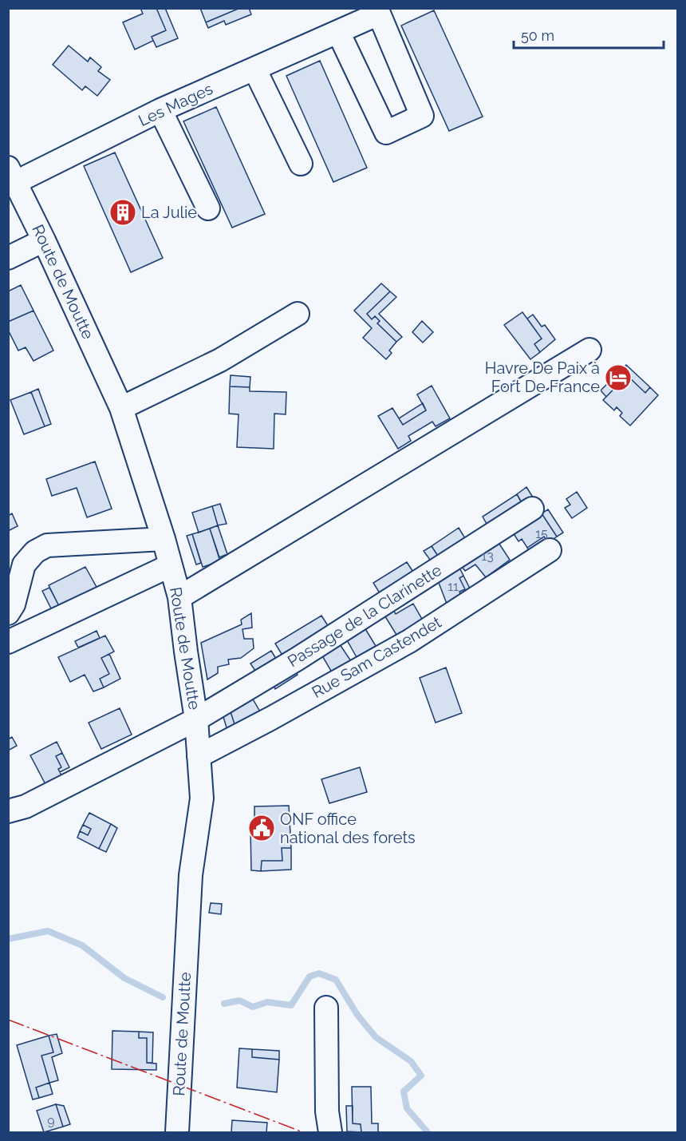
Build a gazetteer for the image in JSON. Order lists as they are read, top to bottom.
{
  "streets": {
    "street": [
      "Les Mages",
      "Route de Moutte",
      "Passage de la Clarinette",
      "Rue Sam Castendet"
    ]
  },
  "crossings": [
    ["Les Mages", "Route de Moutte"],
    ["Route de Moutte", "Passage de la Clarinette"],
    ["Route de Moutte", "Rue Sam Castendet"]
  ],
  "places": {
    "building": ["La Julie"],
    "hotel": ["Havre De Paix à Fort De France"],
    "public building": ["ONF office national des forets"]
  },
  "house_numbers": [
    "15",
    "13",
    "11",
    "9"
  ],
  "scale_bar": "50 m"
}
